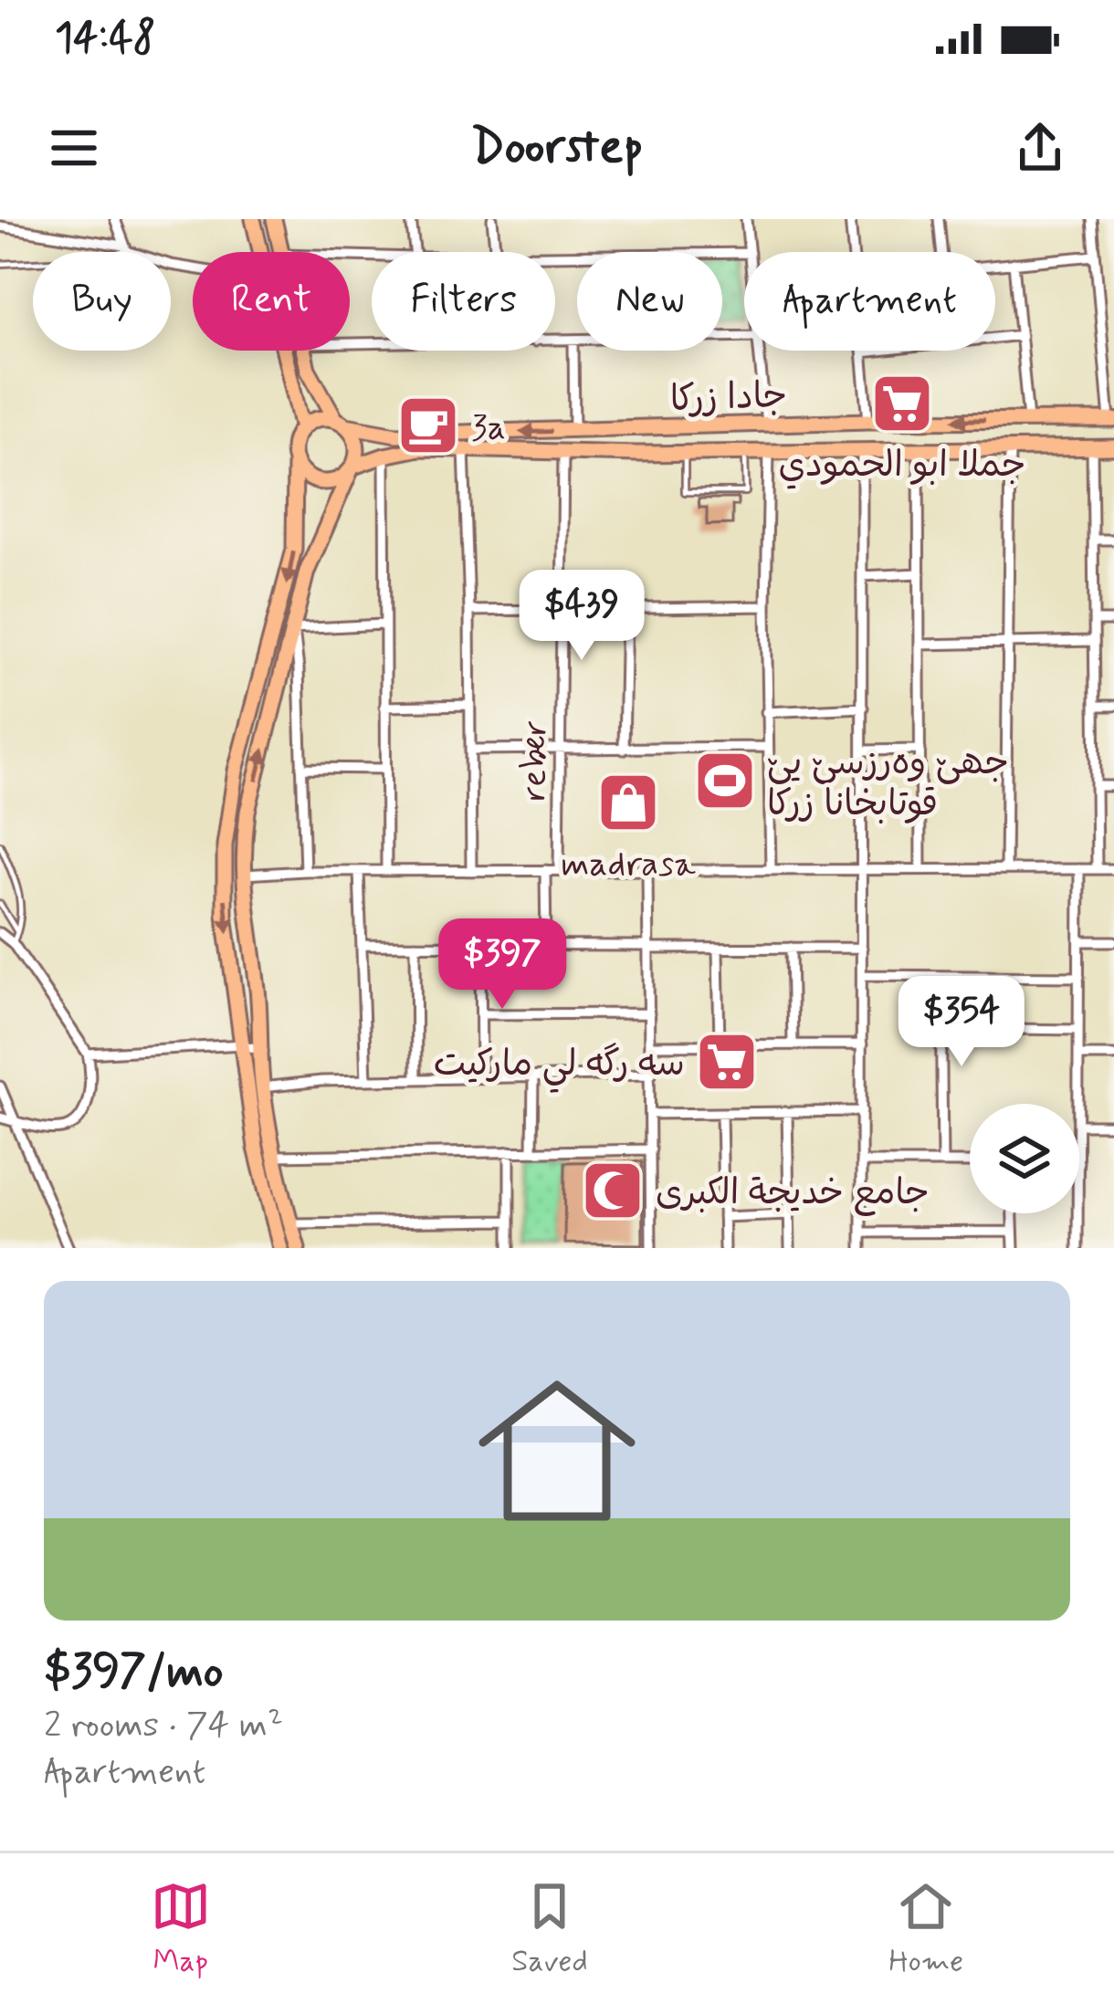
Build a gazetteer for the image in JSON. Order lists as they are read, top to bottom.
{
  "streets": {
    "main road": ["جادا زرکا"],
    "street": ["reber"]
  },
  "crossings": [
    ["جادا زرکا", "reber"]
  ],
  "places": {
    "supermarket": ["جملا ابو الحمودي", "سه رگه لي ماركيت"],
    "cafe": ["3a"],
    "sports": ["جھێ وەرزسێ یێ قوتابخانا زرکا"],
    "shop": ["madrasa"],
    "mosque": ["جامع خدیجة الکبری"]
  },
  "page": {
    "status": "14:48",
    "header": "Doorstep",
    "chip": [
      "Buy",
      "Rent",
      "Filters",
      "New",
      "Apartment"
    ],
    "price": ["$439", "$397", "$354"],
    "list": [
      {
        "name": "$397/mo",
        "note": "2 rooms · 74 m² · Apartment"
      }
    ],
    "tabs": ["Map", "Saved", "Home"]
  }
}
